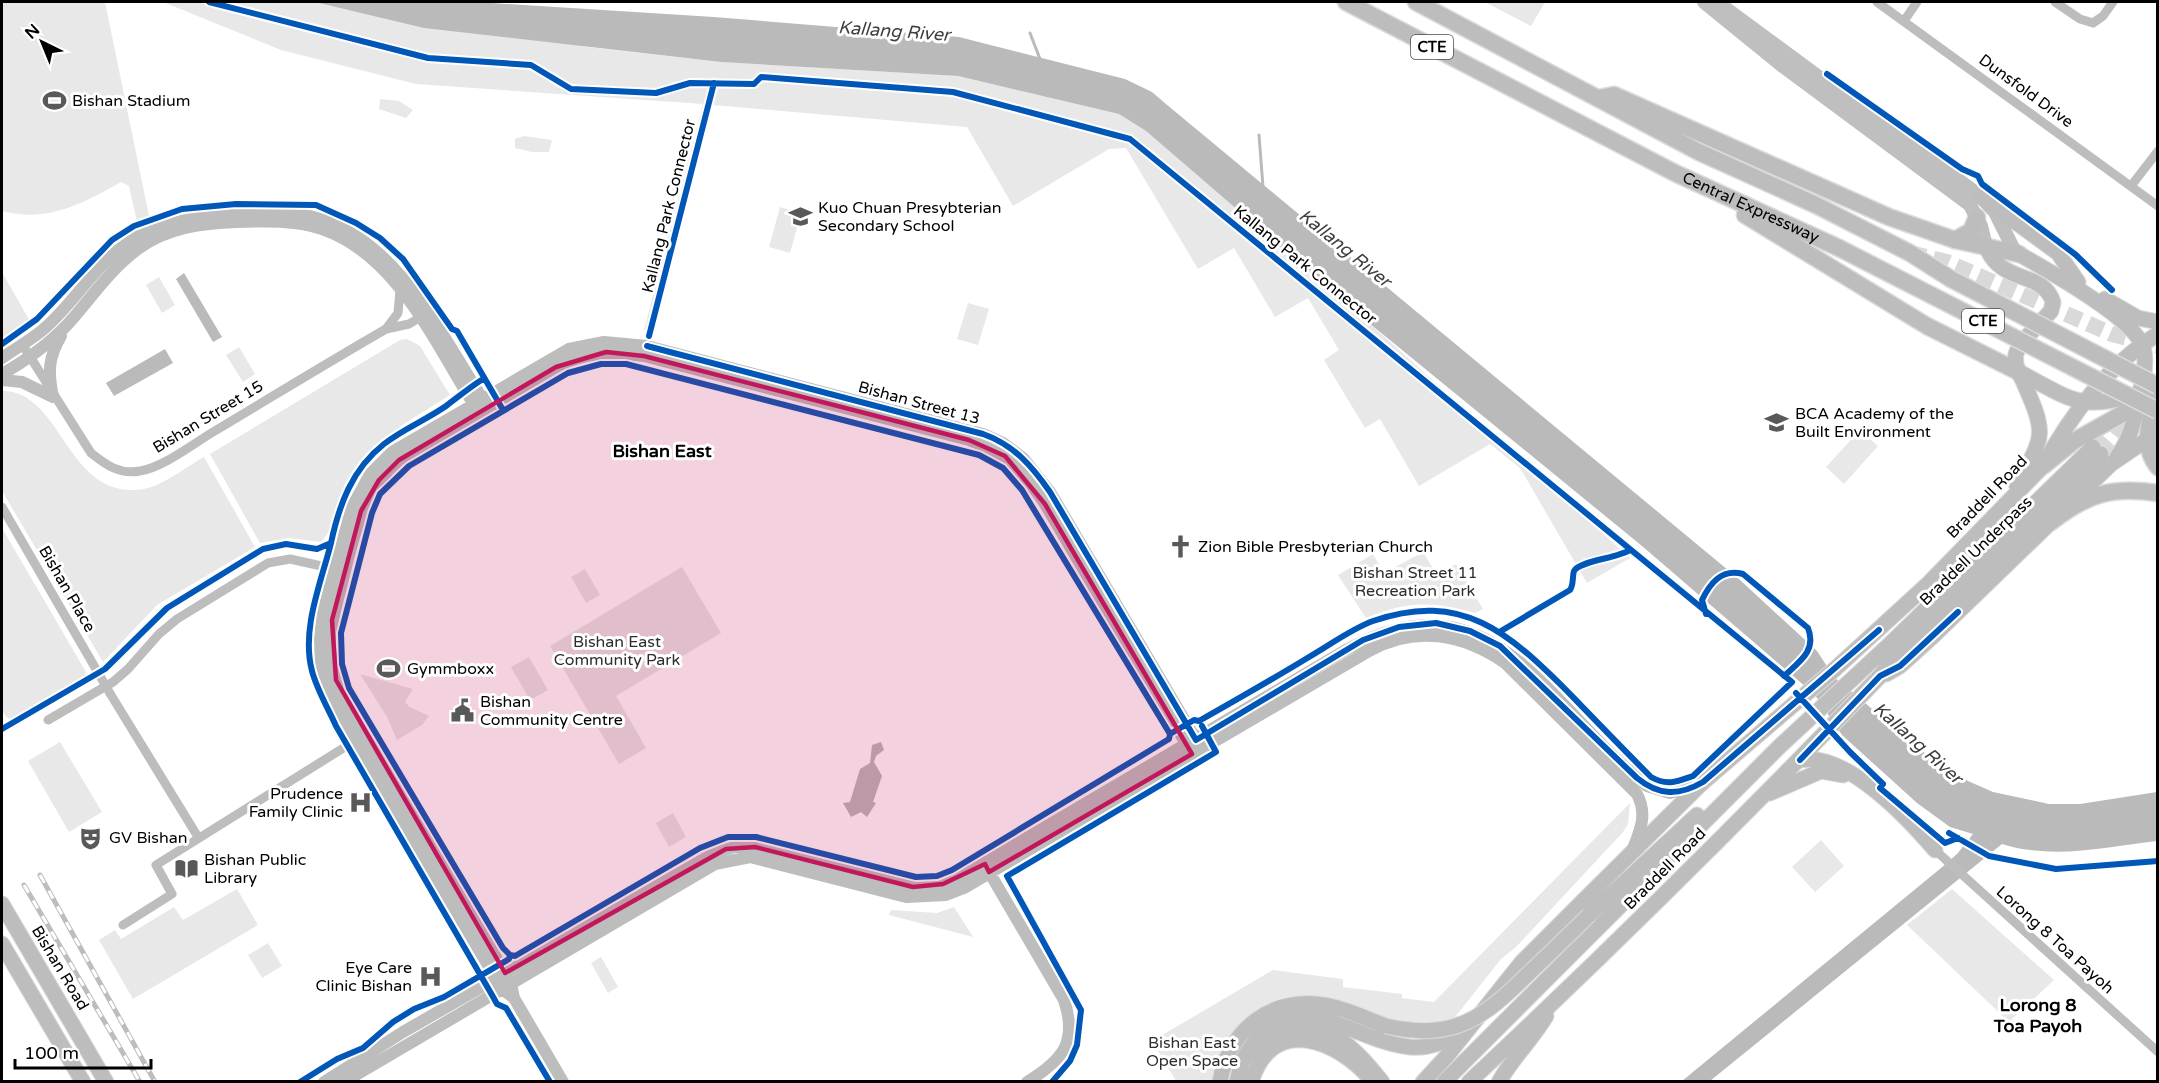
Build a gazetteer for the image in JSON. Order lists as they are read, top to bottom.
{
  "streets": {
    "highway": ["CTE", "Central Expressway"],
    "main road": ["Braddell Road", "Braddell Underpass", "Bishan Road"],
    "street": [
      "Dunsfold Drive",
      "Bishan Street 13",
      "Bishan Street 15",
      "Bishan Place",
      "Lorong 8 Toa Payoh"
    ],
    "cycle path": ["Kallang Park Connector"]
  },
  "crossings": [
    ["Braddell Road", "Braddell Underpass"]
  ],
  "districts": ["Bishan East", "Lorong 8 Toa Payoh"],
  "water": ["Kallang River"],
  "parks": ["Bishan Street 11 Recreation Park", "Bishan East Community Park", "Bishan East Open Space"],
  "places": {
    "sports": ["Bishan Stadium", "Gymmboxx"],
    "school or university": ["Kuo Chuan Presybterian Secondary School", "BCA Academy of the Built Environment"],
    "church": ["Zion Bible Presbyterian Church"],
    "public building": ["Bishan Community Centre"],
    "hospital": ["Prudence Family Clinic", "Eye Care Clinic Bishan"],
    "theatre": ["GV Bishan"],
    "library": ["Bishan Public Library"]
  },
  "scale_bar": "100 m",
  "north": "top left"
}
